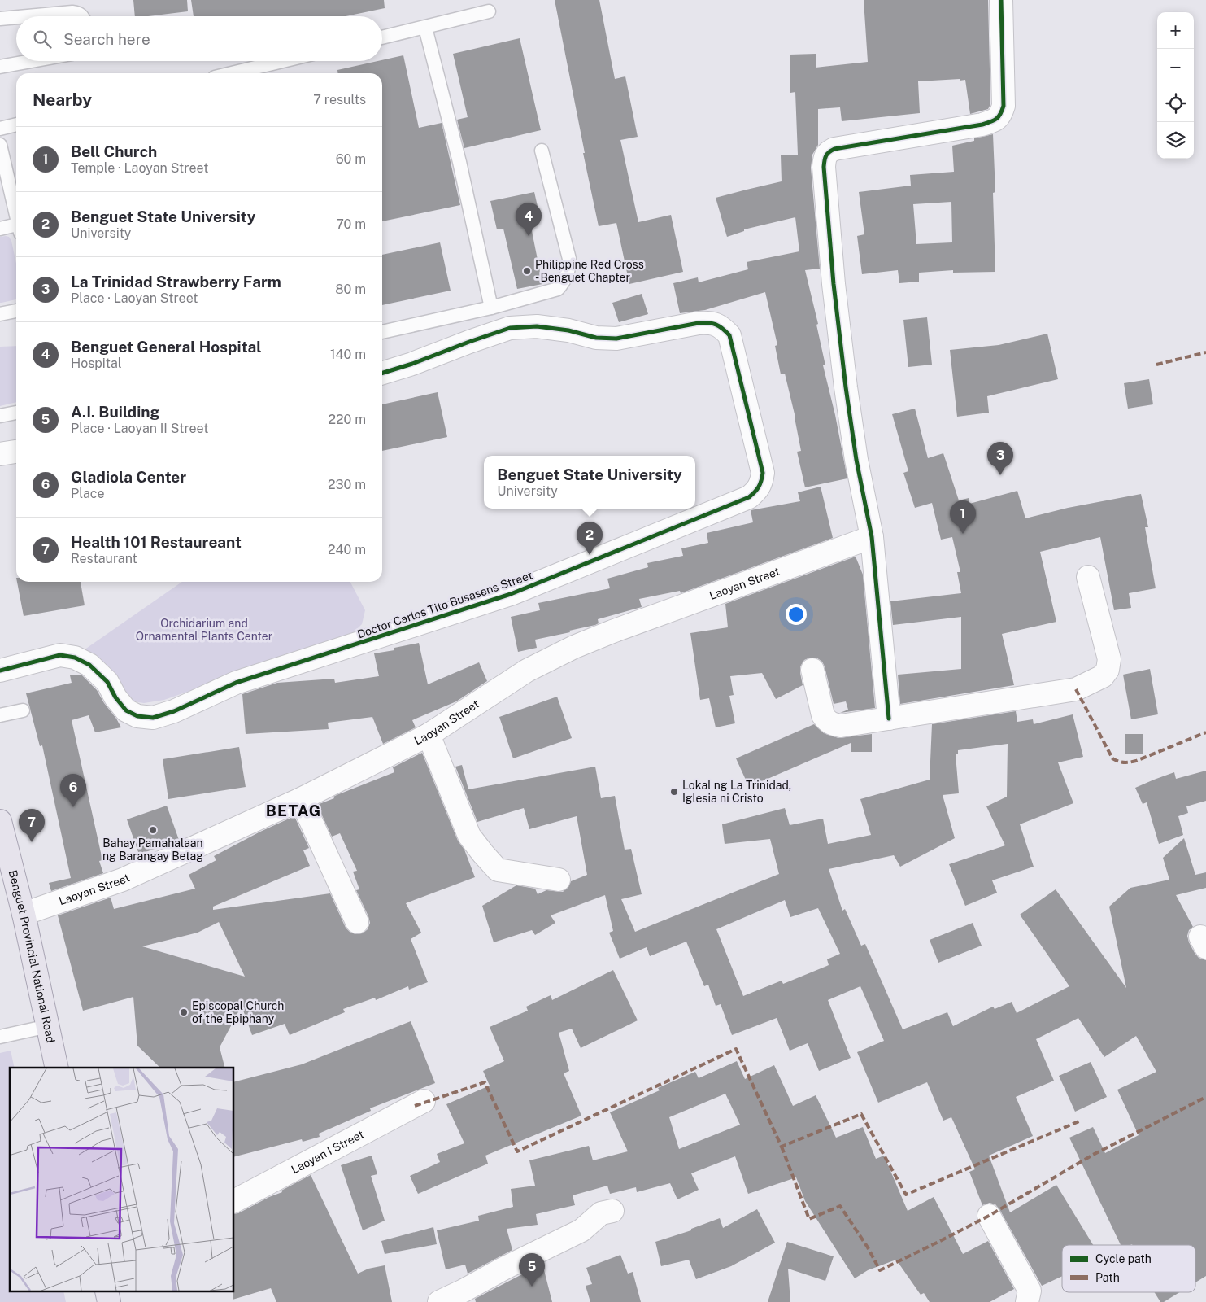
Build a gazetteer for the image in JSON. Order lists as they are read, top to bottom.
{
  "streets": {
    "highway": ["Benguet Provincial National Road"],
    "street": ["Laoyan Street", "Doctor Carlos Tito Busasens Street", "Laoyan I Street"]
  },
  "crossings": [
    ["Laoyan Street", "Benguet Provincial National Road"]
  ],
  "districts": ["BETAG"],
  "parks": ["Orchidarium and Ornamental Plants Center"],
  "places": [
    "Philippine Red Cross - Benguet Chapter",
    "Lokal ng La Trinidad, Iglesia ni Cristo",
    "Bahay Pamahalaan ng Barangay Betag",
    "Episcopal Church of the Epiphany"
  ],
  "legend": ["Cycle path", "Path"],
  "page": {
    "map_buttons": ["+", "−"],
    "search": "Search here",
    "heading": ["Nearby", "7 results"],
    "list": [
      {
        "mark": "1",
        "name": "Bell Church",
        "note": "Temple · Laoyan Street",
        "value": "60 m"
      },
      {
        "mark": "2",
        "name": "Benguet State University",
        "note": "University",
        "value": "70 m"
      },
      {
        "mark": "3",
        "name": "La Trinidad Strawberry Farm",
        "note": "Place · Laoyan Street",
        "value": "80 m"
      },
      {
        "mark": "4",
        "name": "Benguet General Hospital",
        "note": "Hospital",
        "value": "140 m"
      },
      {
        "mark": "5",
        "name": "A.I. Building",
        "note": "Place · Laoyan II Street",
        "value": "220 m"
      },
      {
        "mark": "6",
        "name": "Gladiola Center",
        "note": "Place",
        "value": "230 m"
      },
      {
        "mark": "7",
        "name": "Health 101 Restaureant",
        "note": "Restaurant",
        "value": "240 m"
      }
    ],
    "pins": [
      "4",
      "3",
      "1",
      "2",
      "6",
      "7",
      "5"
    ],
    "popup": ["Benguet State University", "University"]
  }
}
